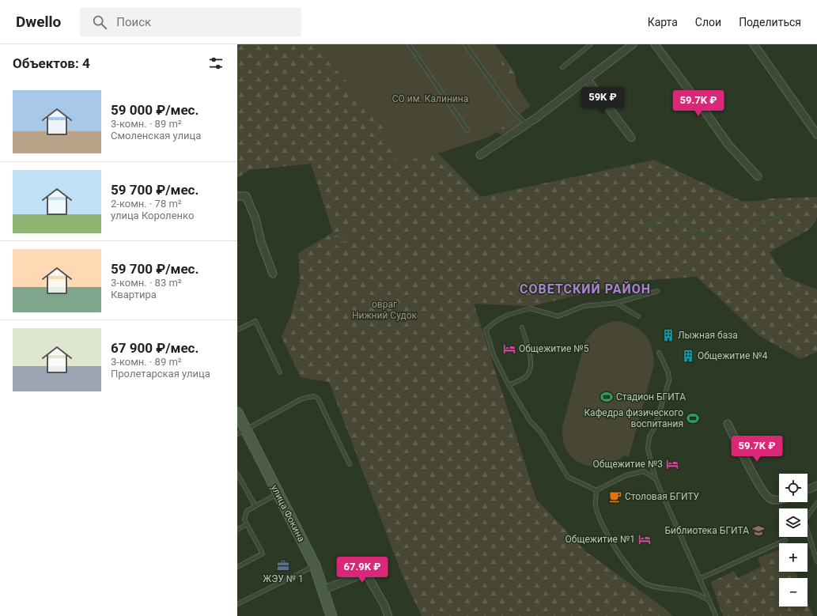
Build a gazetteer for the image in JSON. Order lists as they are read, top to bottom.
{
  "streets": {
    "main road": ["улица Фокина"]
  },
  "districts": ["СОВЕТСКИЙ РАЙОН"],
  "parks": ["СО им. Калинина", "овраг Нижний Судок"],
  "places": {
    "building": ["Лыжная база", "Общежитие №4"],
    "hotel": ["Общежитие №5", "Общежитие №3", "Общежитие №1"],
    "sports": ["Стадион БГИТА", "Кафедра физического воспитания"],
    "cafe": ["Столовая БГИТУ"],
    "school or university": ["Библиотека БГИТА"],
    "office": ["ЖЭУ № 1"]
  },
  "page": {
    "header": "Dwello",
    "search": "Поиск",
    "nav": ["Карта", "Слои", "Поделиться"],
    "heading": "Объектов: 4",
    "list": [
      {
        "name": "59 000 ₽/мес.",
        "note": "3-комн. · 89 m² · Смоленская улица"
      },
      {
        "name": "59 700 ₽/мес.",
        "note": "2-комн. · 78 m² · улица Короленко"
      },
      {
        "name": "59 700 ₽/мес.",
        "note": "3-комн. · 83 m² · Квартира"
      },
      {
        "name": "67 900 ₽/мес.",
        "note": "3-комн. · 89 m² · Пролетарская улица"
      }
    ],
    "price": [
      "59K ₽",
      "59.7K ₽",
      "59.7K ₽",
      "67.9K ₽"
    ],
    "map_buttons": ["+", "−"]
  }
}
